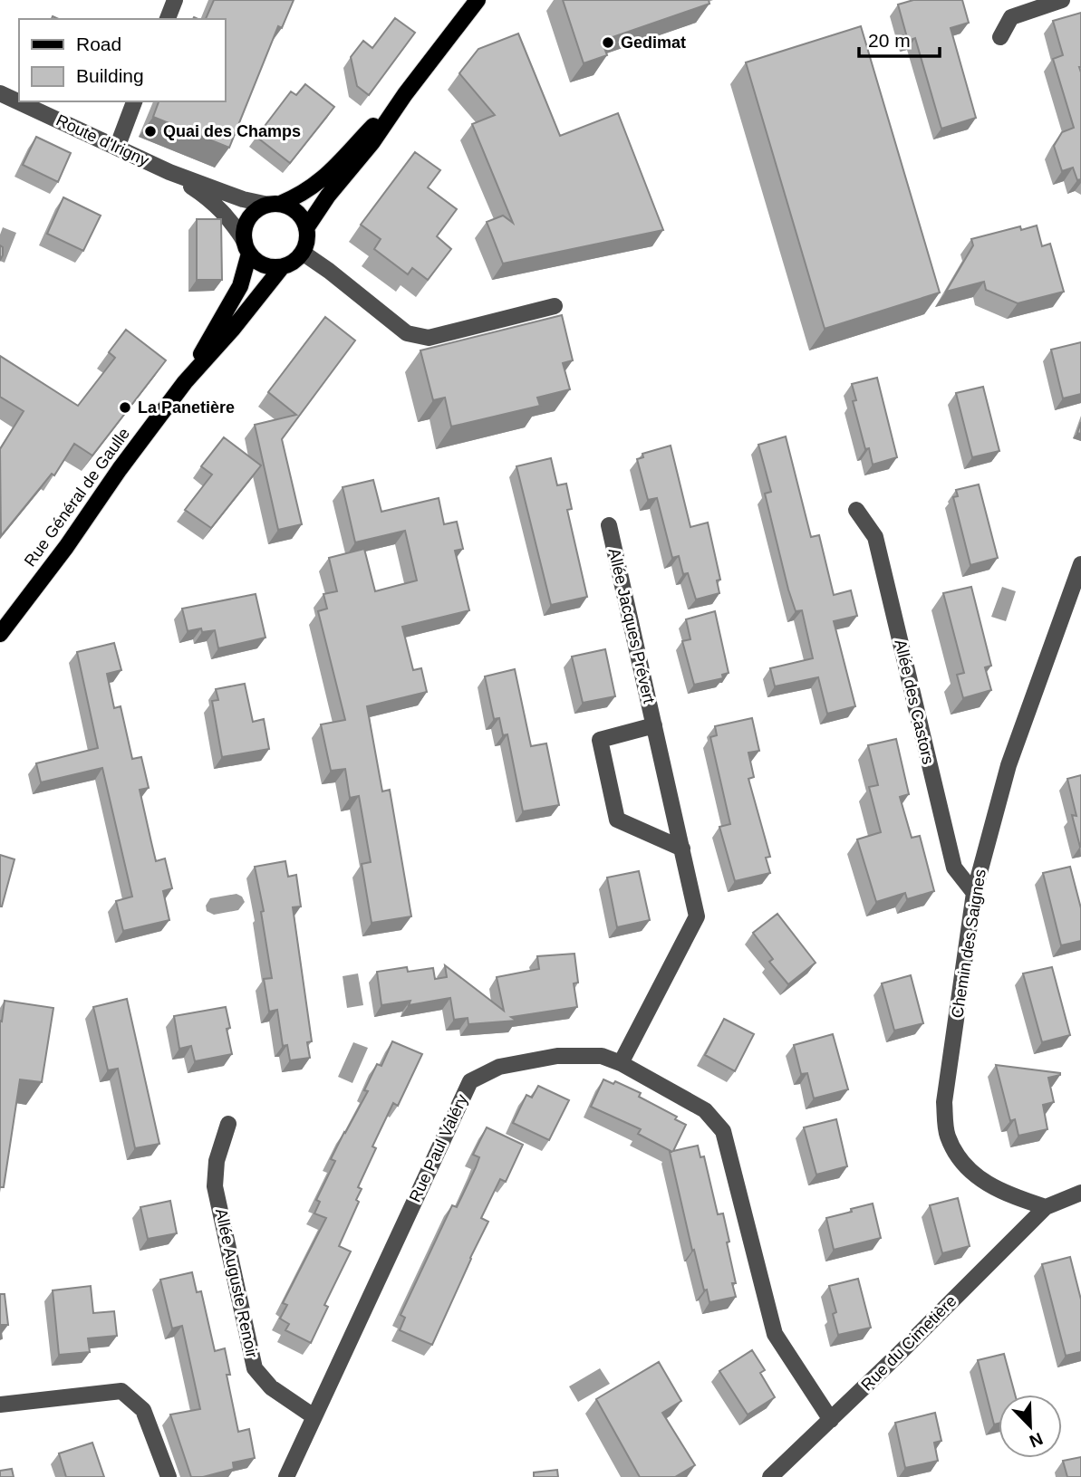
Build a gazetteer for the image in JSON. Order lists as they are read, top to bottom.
{
  "streets": {
    "main road": ["Rue Général de Gaulle"],
    "street": [
      "Route d'Irigny",
      "Allée Jacques Prévert",
      "Allée des Castors",
      "Chemin des Saignes",
      "Rue Paul Valéry",
      "Allée Auguste Renoir",
      "Rue du Cimetière"
    ]
  },
  "crossings": [
    ["Route d'Irigny", "Rue Général de Gaulle"],
    ["Allée Jacques Prévert", "Rue Paul Valéry"],
    ["Allée des Castors", "Chemin des Saignes"],
    ["Chemin des Saignes", "Rue du Cimetière"],
    ["Rue Paul Valéry", "Allée Auguste Renoir"],
    ["Rue Paul Valéry", "Rue du Cimetière"]
  ],
  "places": ["Gedimat", "Quai des Champs", "La Panetière"],
  "legend": ["Road", "Building"],
  "scale_bar": "20 m",
  "north": "bottom right"
}
